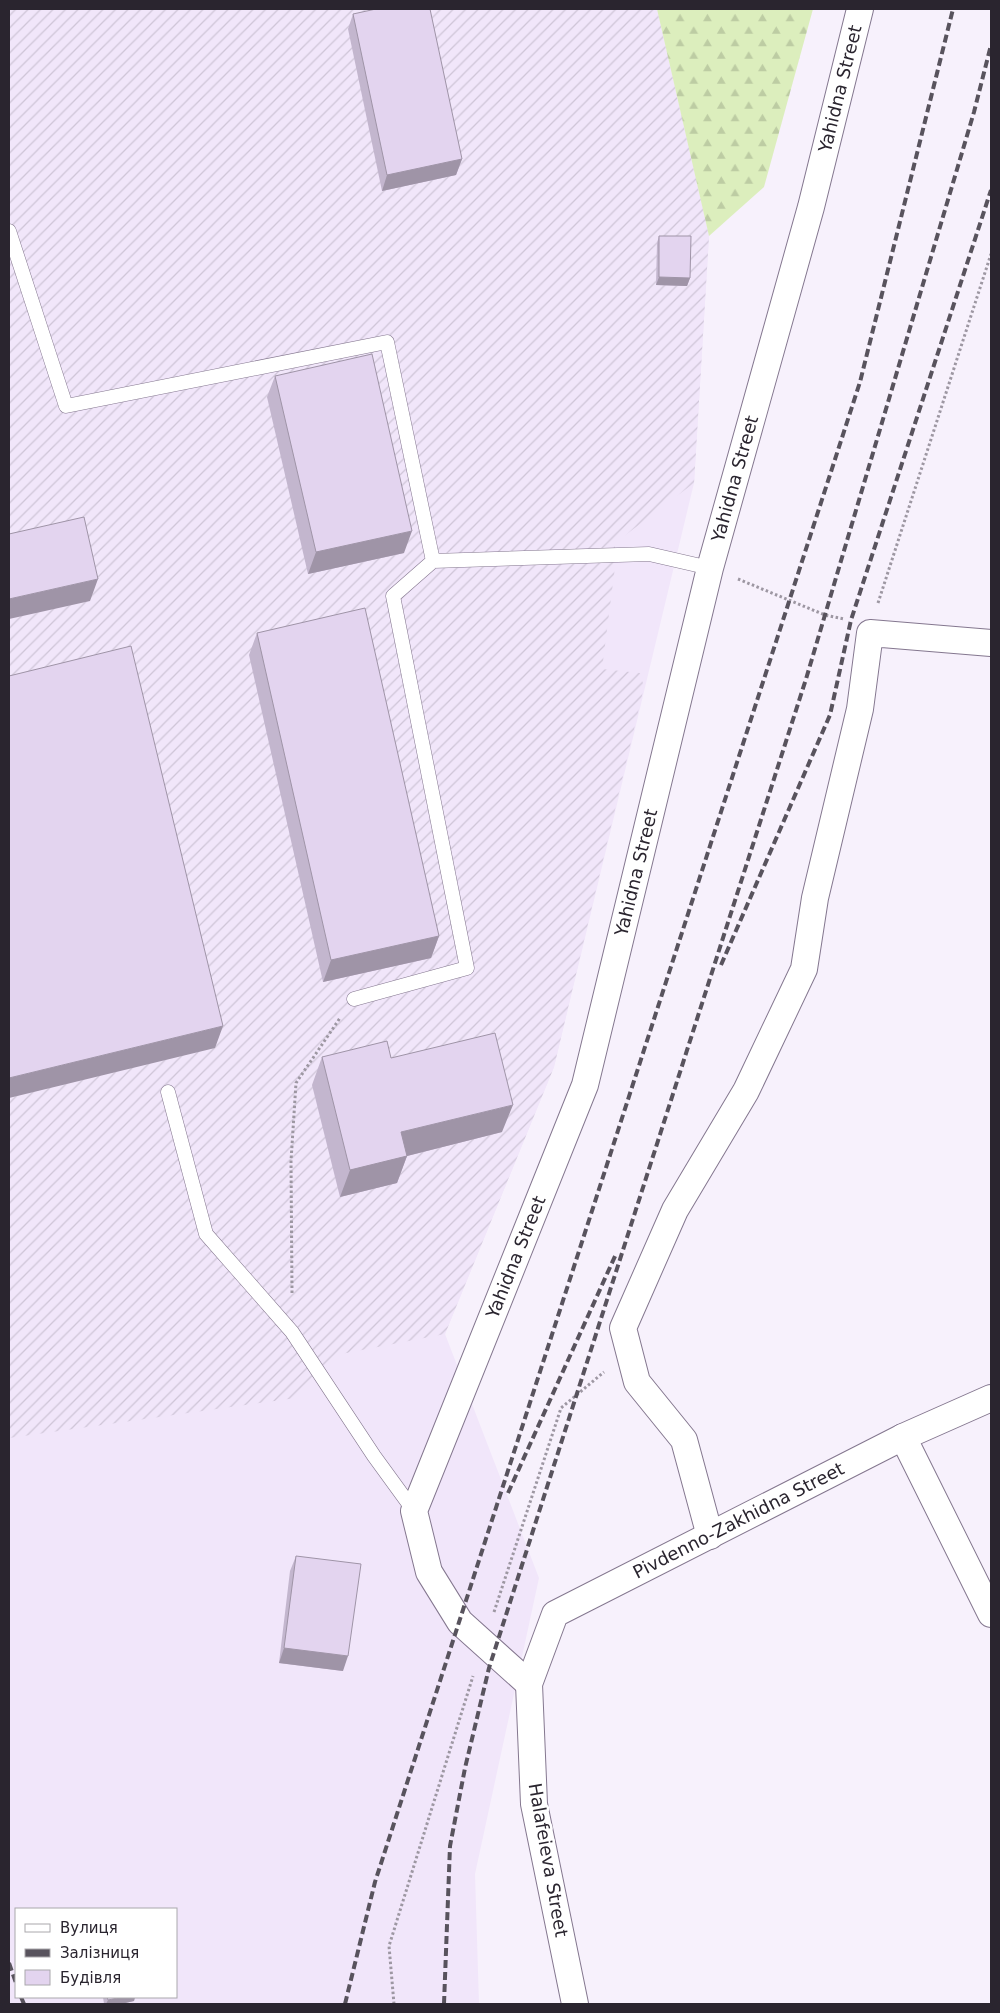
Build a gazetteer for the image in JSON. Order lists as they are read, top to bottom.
{
  "streets": {
    "street": ["Yahidna Street", "Pivdenno-Zakhidna Street", "Halafeieva Street"]
  },
  "crossings": [
    ["Pivdenno-Zakhidna Street", "Halafeieva Street"]
  ],
  "legend": ["Вулиця", "Залізниця", "Будівля"]
}
